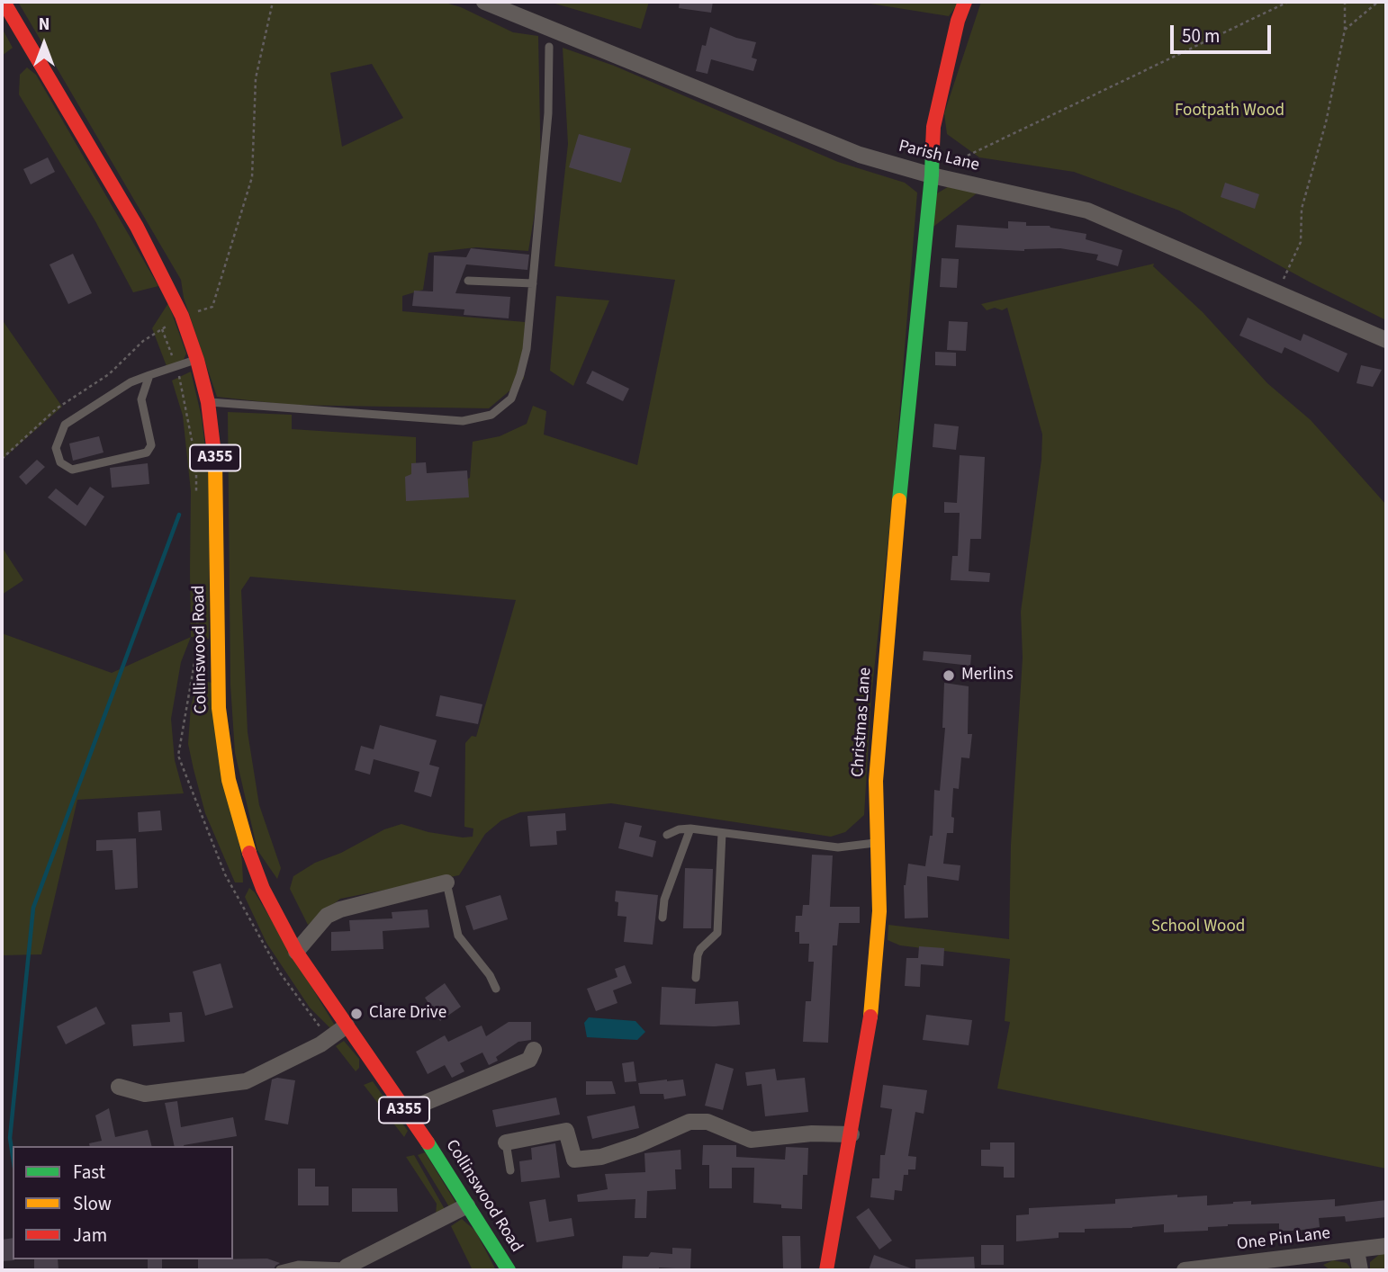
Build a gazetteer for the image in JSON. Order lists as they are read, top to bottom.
{
  "streets": {
    "main road": ["A355", "Collinswood Road", "Christmas Lane"],
    "street": ["Parish Lane", "One Pin Lane"]
  },
  "crossings": [
    ["Parish Lane", "Christmas Lane"]
  ],
  "parks": ["Footpath Wood", "School Wood"],
  "places": ["Merlins", "Clare Drive"],
  "legend": ["Fast", "Slow", "Jam"],
  "scale_bar": "50 m",
  "north": "top"
}
